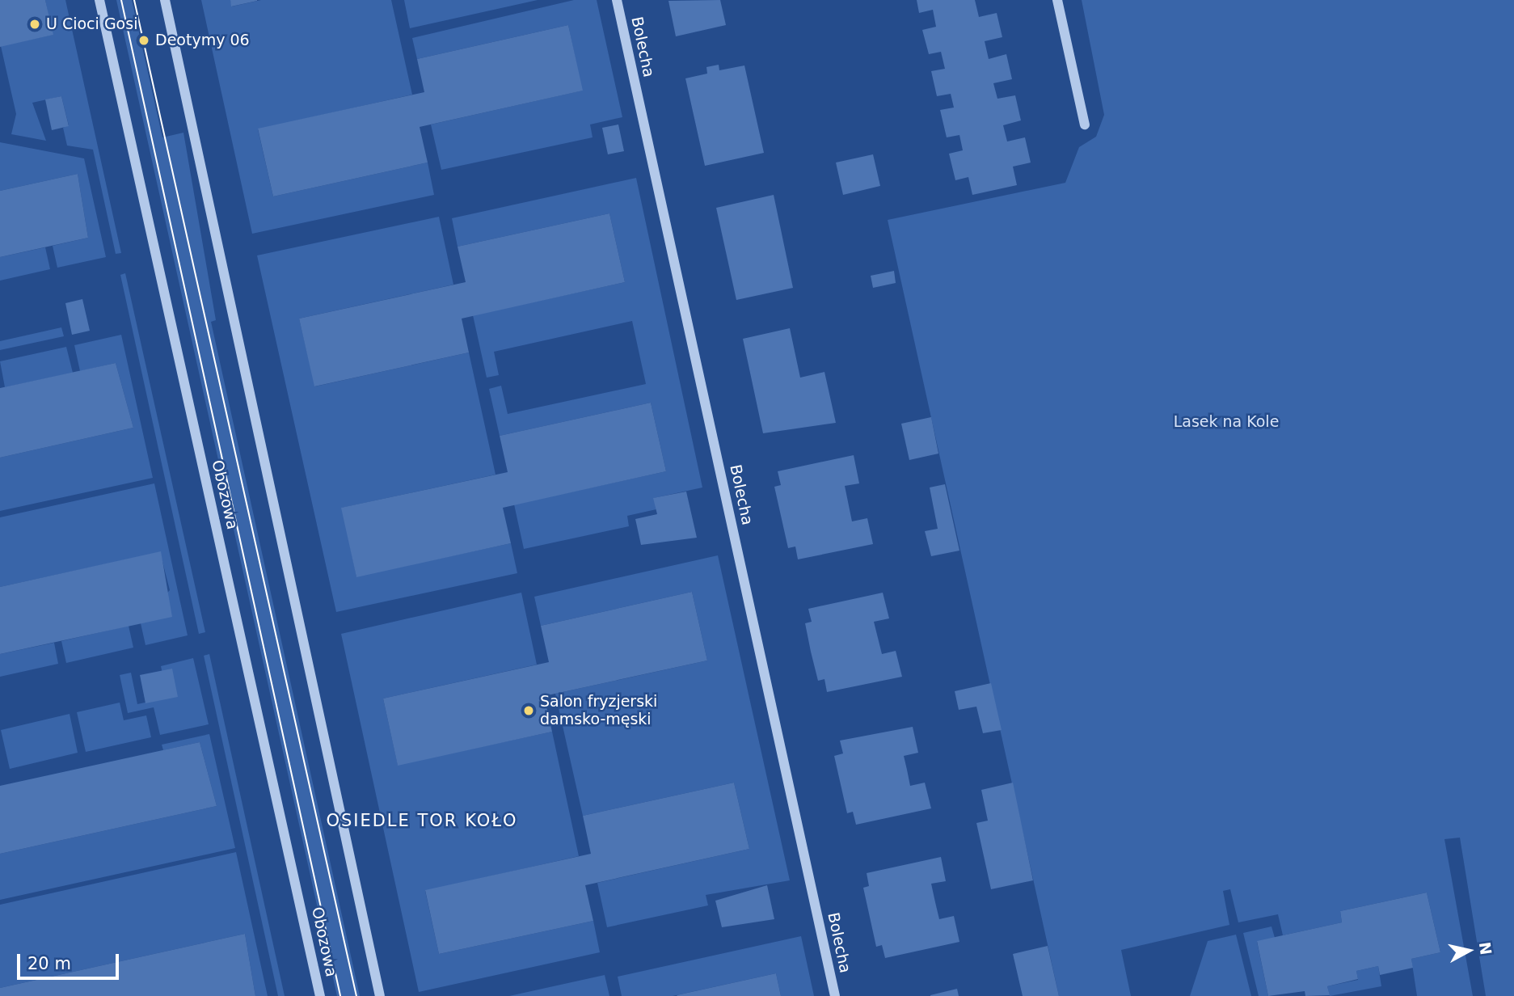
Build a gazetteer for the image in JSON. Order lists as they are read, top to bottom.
{
  "streets": {
    "street": ["Bolecha", "Obozowa"]
  },
  "districts": ["OSIEDLE TOR KOŁO"],
  "parks": ["Lasek na Kole"],
  "places": ["U Cioci Gosi", "Deotymy 06", "Salon fryzjerski damsko-męski"],
  "scale_bar": "20 m",
  "north": "right"
}
